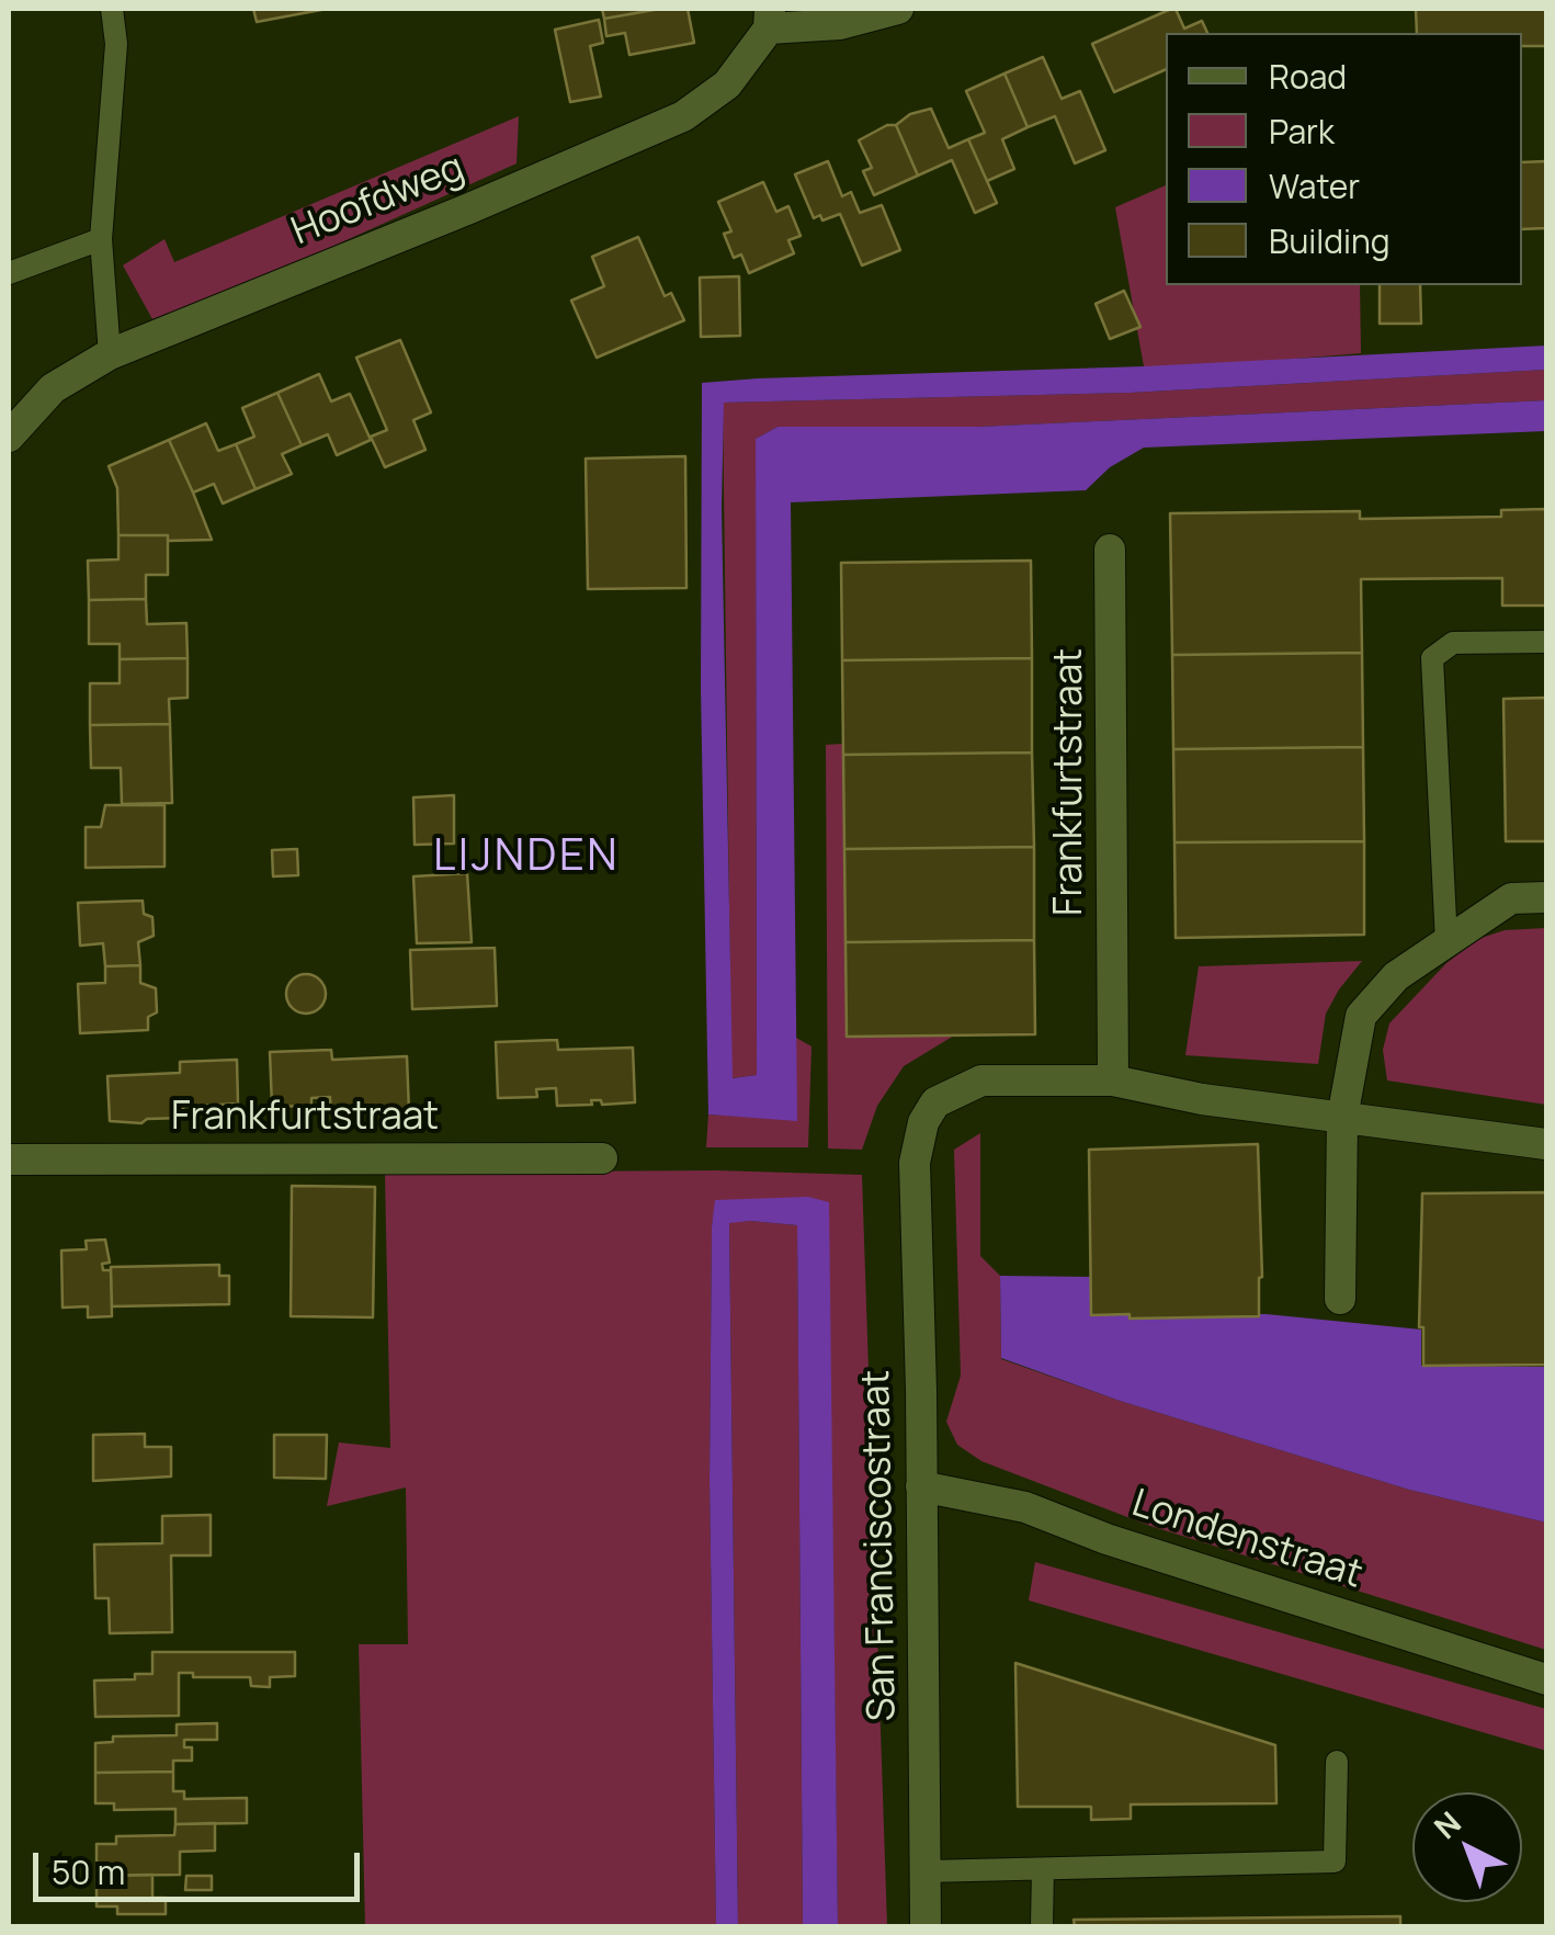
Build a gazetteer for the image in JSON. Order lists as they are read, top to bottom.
{
  "streets": {
    "street": [
      "Hoofdweg",
      "Frankfurtstraat",
      "Londenstraat",
      "San Franciscostraat"
    ]
  },
  "crossings": [
    ["Frankfurtstraat", "San Franciscostraat"],
    ["Londenstraat", "San Franciscostraat"]
  ],
  "districts": ["LIJNDEN"],
  "legend": [
    "Road",
    "Park",
    "Water",
    "Building"
  ],
  "scale_bar": "50 m",
  "north": "top left"
}
